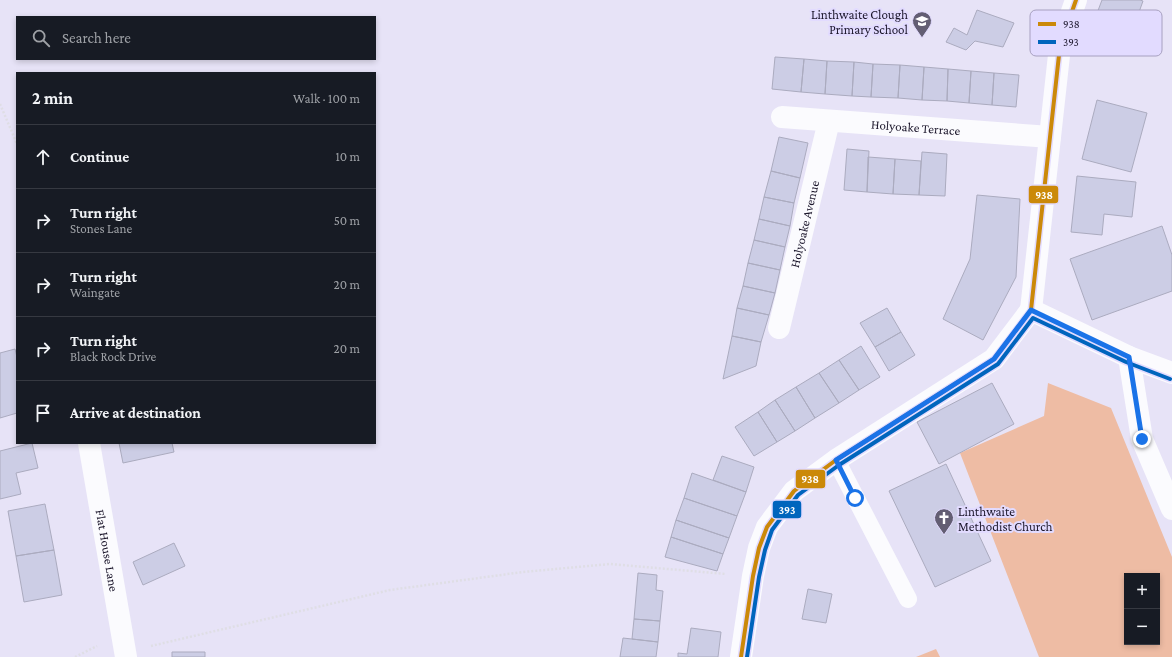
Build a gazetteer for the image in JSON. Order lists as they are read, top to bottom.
{
  "streets": {
    "street": ["Holyoake Terrace", "Holyoake Avenue", "Flat House Lane"]
  },
  "crossings": [
    ["Holyoake Terrace", "Holyoake Avenue"]
  ],
  "places": {
    "school or university": ["Linthwaite Clough Primary School"],
    "church": ["Linthwaite Methodist Church"]
  },
  "lines": ["transit line 938", "transit line 393"],
  "legend": ["938", "393"],
  "page": {
    "search": "Search here",
    "heading": ["2 min", "Walk · 100 m"],
    "list": [
      ["Continue", "10 m"],
      ["Turn right", "Stones Lane", "50 m"],
      ["Turn right", "Waingate", "20 m"],
      ["Turn right", "Black Rock Drive", "20 m"],
      "Arrive at destination"
    ],
    "map_buttons": ["+", "−"]
  }
}
